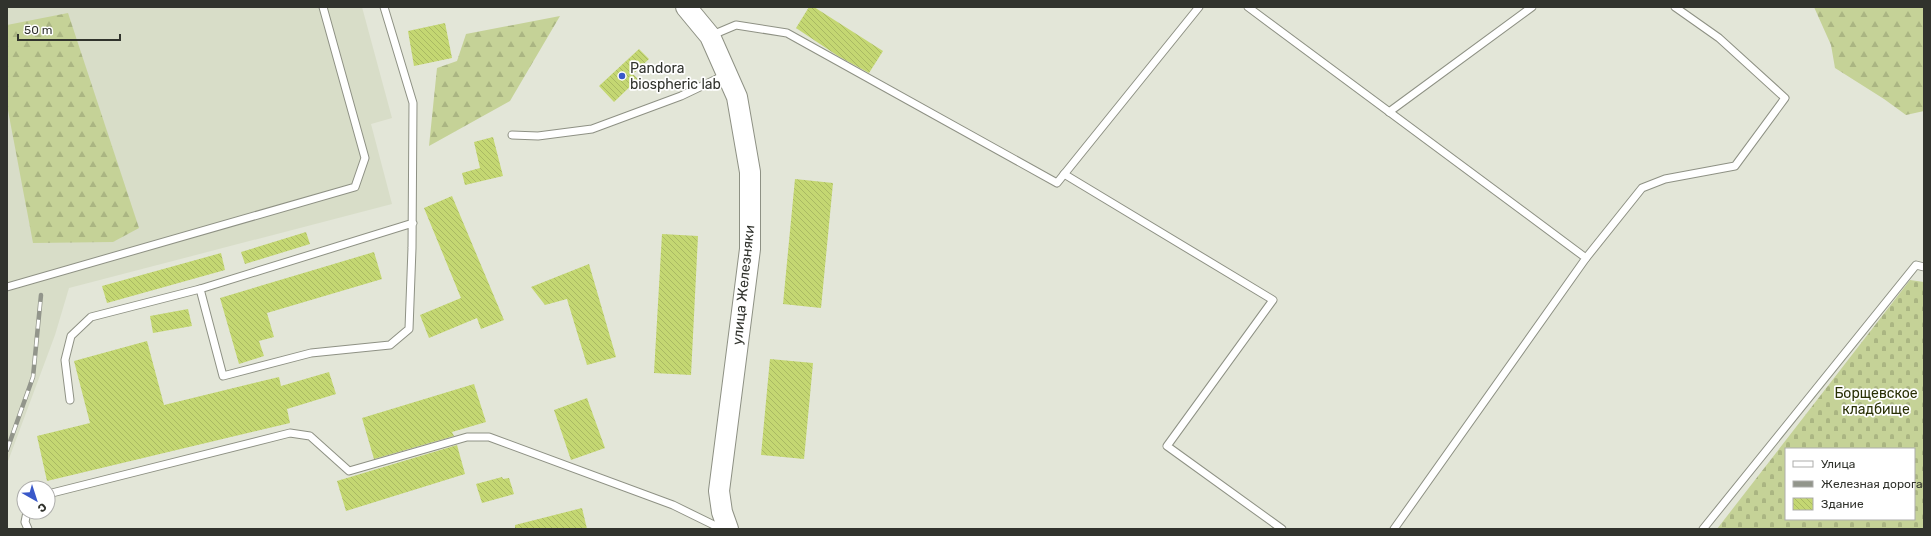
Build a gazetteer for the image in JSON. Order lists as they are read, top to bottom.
{
  "streets": {
    "street": ["улица Железняки"]
  },
  "parks": ["Борщевское кладбище"],
  "places": ["Pandora biospheric lab"],
  "legend": ["Улица", "Железная дорога", "Здание"],
  "scale_bar": "50 m",
  "north": "bottom right"
}
